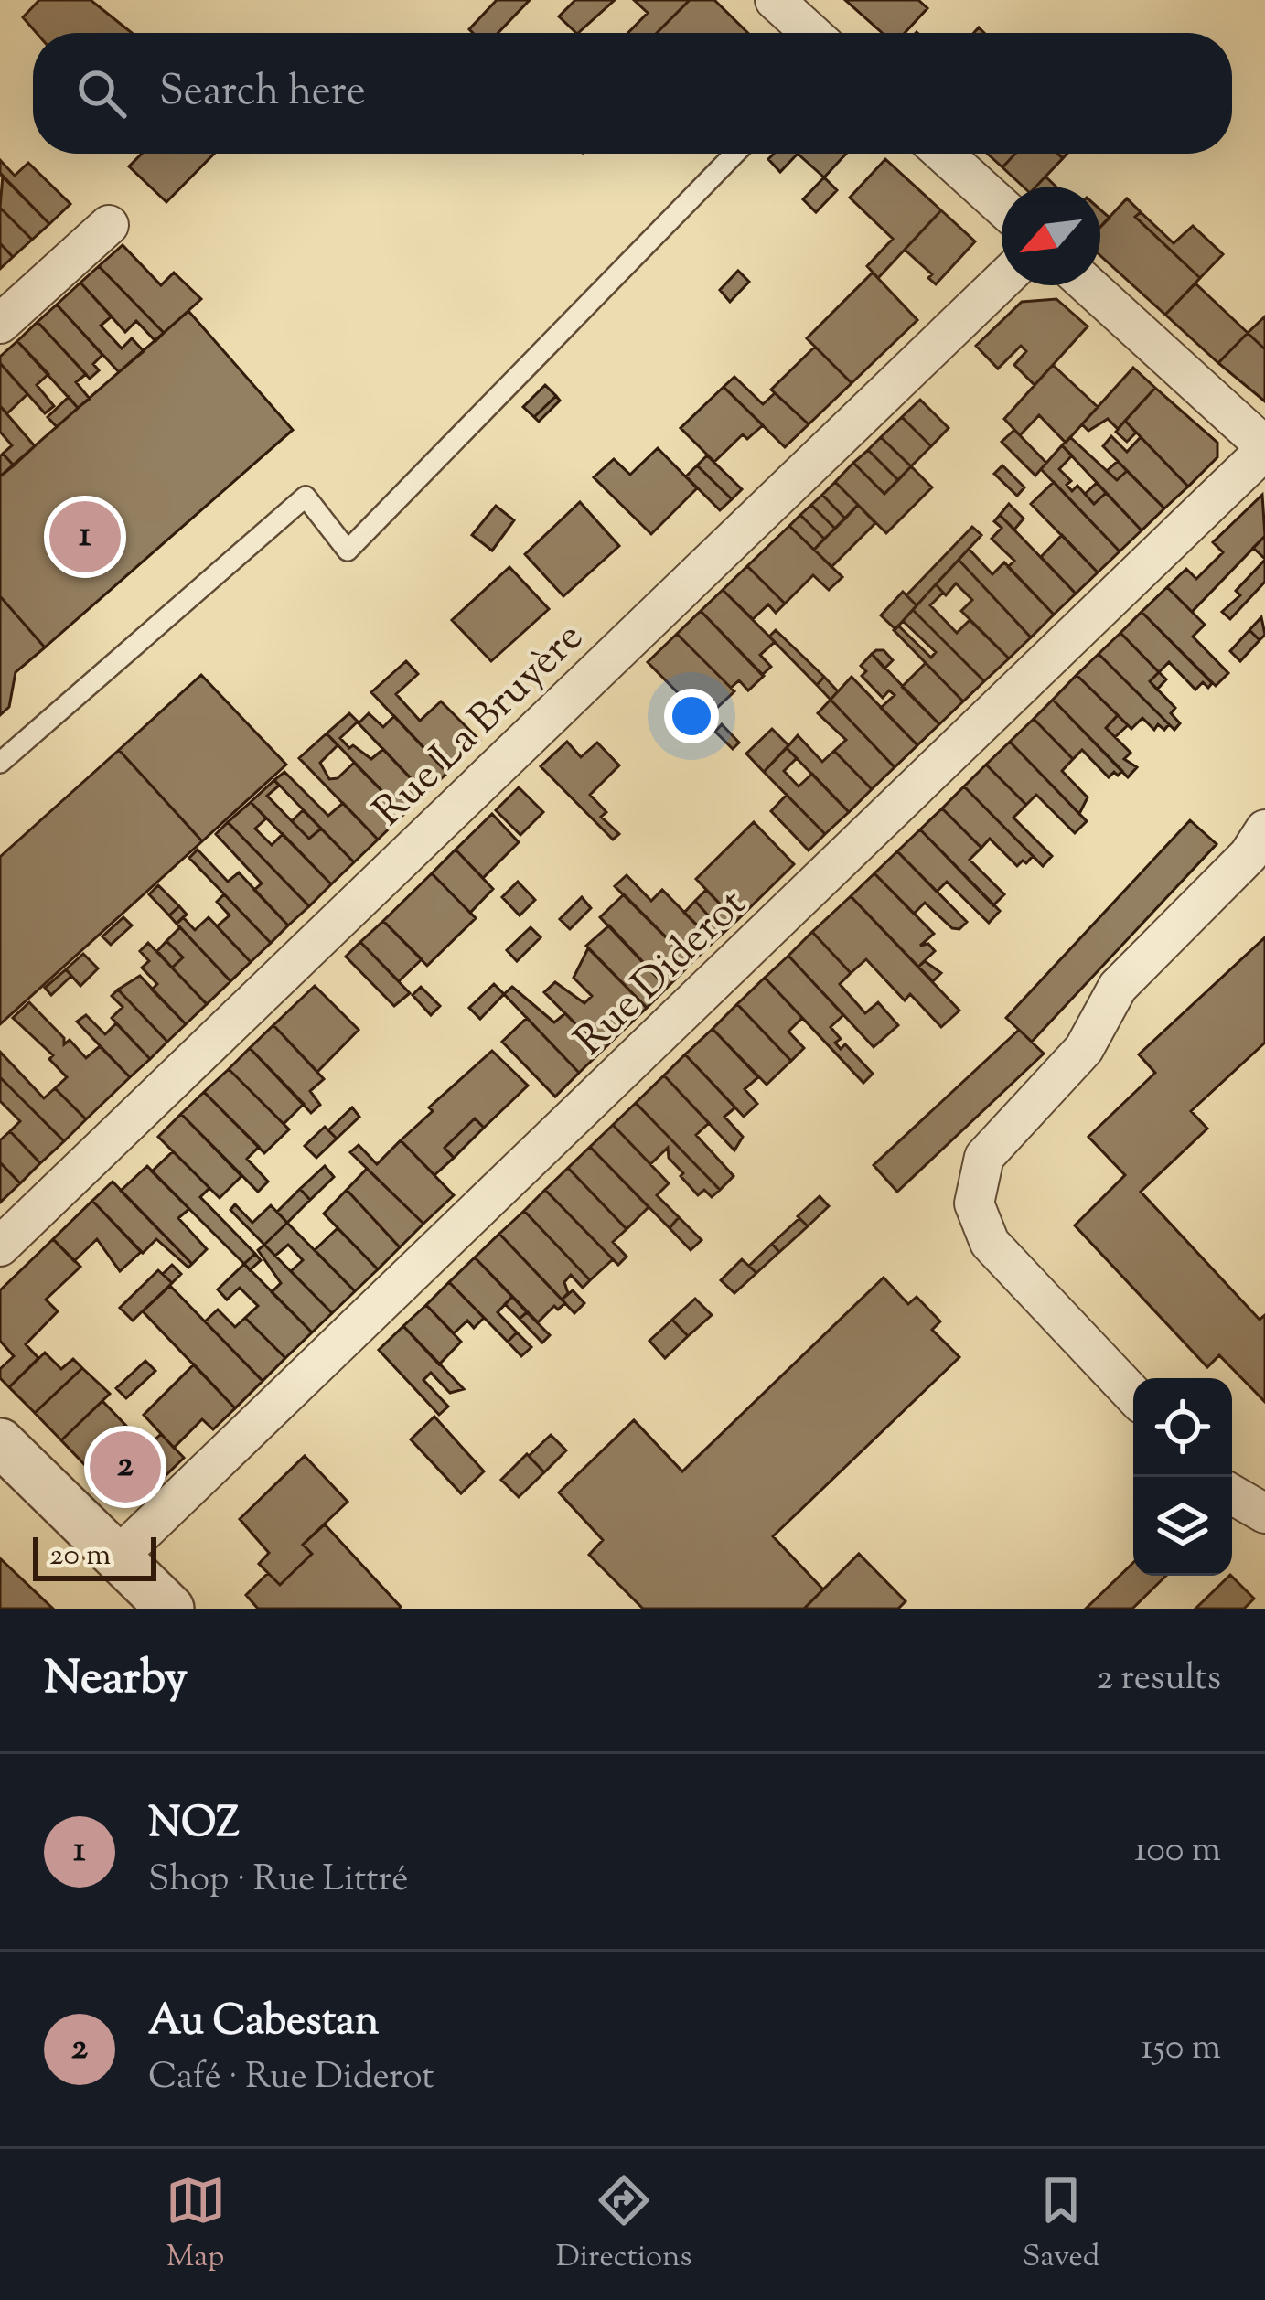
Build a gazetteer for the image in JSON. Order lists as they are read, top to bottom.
{
  "streets": {
    "street": ["Rue La Bruyère", "Rue Diderot"]
  },
  "scale_bar": "20 m",
  "north": "bottom left",
  "page": {
    "search": "Search here",
    "pins": ["1", "2"],
    "scale": "20 m",
    "heading": ["Nearby", "2 results"],
    "list": [
      {
        "mark": "1",
        "name": "NOZ",
        "note": "Shop · Rue Littré",
        "value": "100 m"
      },
      {
        "mark": "2",
        "name": "Au Cabestan",
        "note": "Café · Rue Diderot",
        "value": "150 m"
      }
    ],
    "nav": ["Map", "Directions", "Saved"]
  }
}
